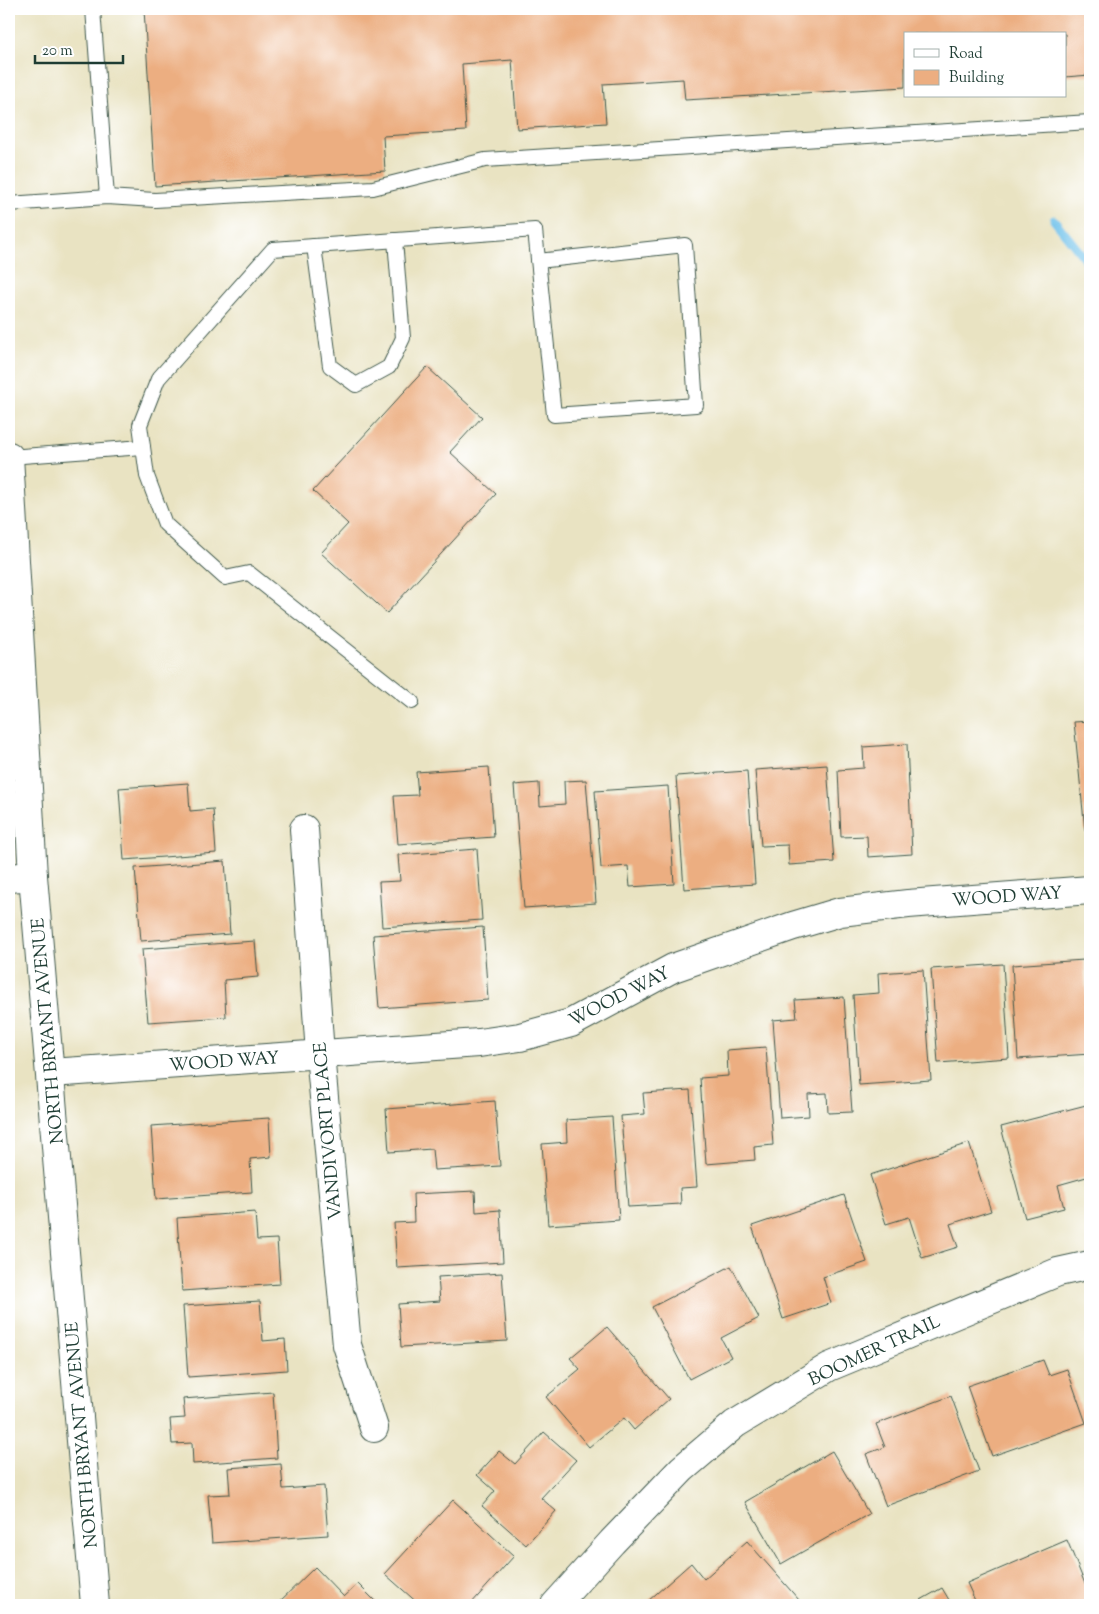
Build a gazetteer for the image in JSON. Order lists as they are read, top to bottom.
{
  "streets": {
    "street": [
      "WOOD WAY",
      "NORTH BRYANT AVENUE",
      "VANDIVORT PLACE",
      "BOOMER TRAIL"
    ]
  },
  "crossings": [
    ["WOOD WAY", "NORTH BRYANT AVENUE"],
    ["WOOD WAY", "VANDIVORT PLACE"]
  ],
  "legend": ["Road", "Building"],
  "scale_bar": "20 m"
}
